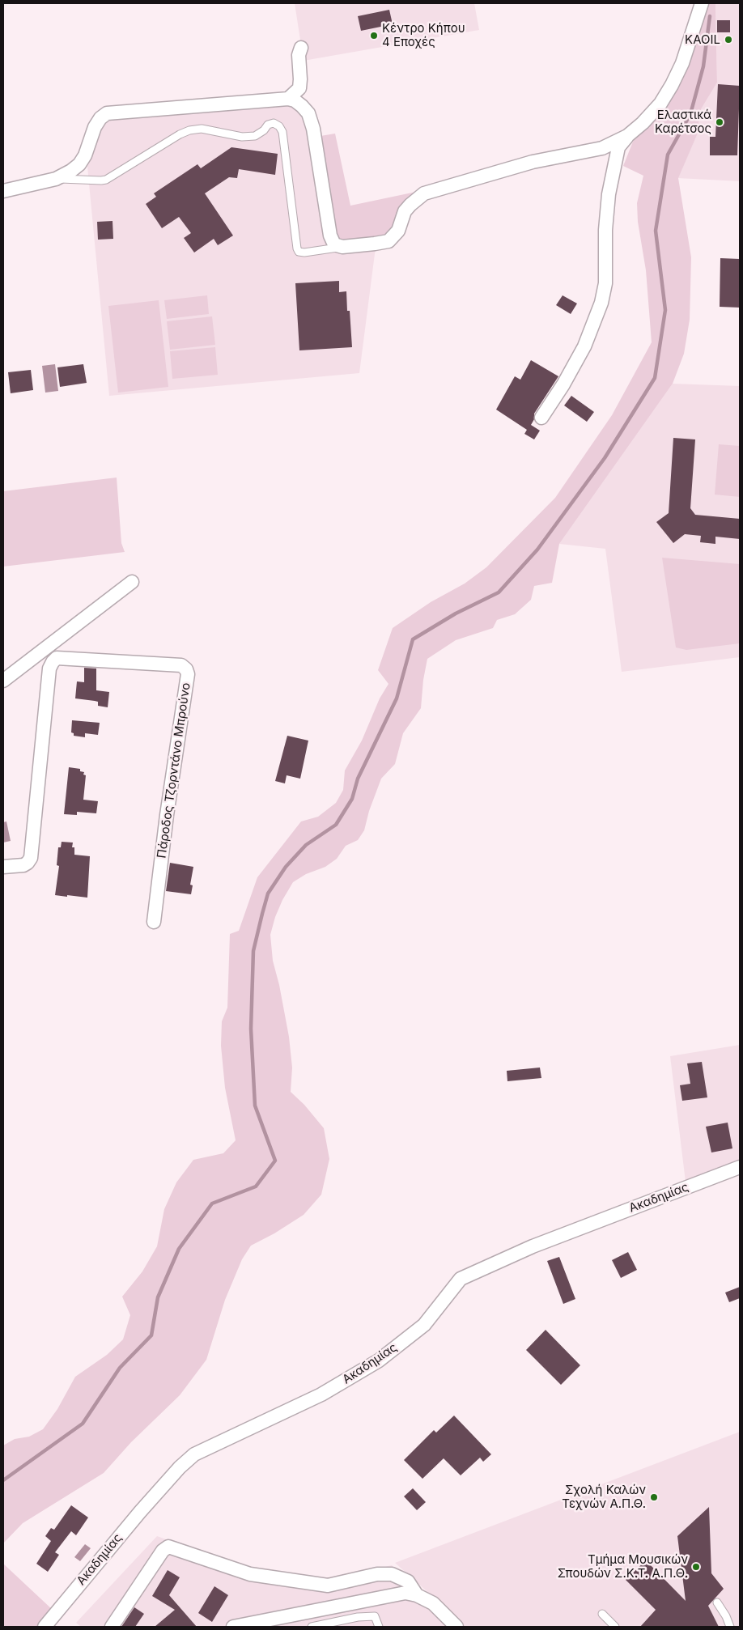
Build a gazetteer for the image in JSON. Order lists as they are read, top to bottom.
{
  "streets": {
    "street": ["Πάροδος Τζορντάνο Μπρούνο", "Ακαδημίας"]
  },
  "places": [
    "Κέντρο Κήπου 4 Εποχές",
    "KAOIL",
    "Ελαστικά Καρέτσος",
    "Σχολή Καλών Τεχνών Α.Π.Θ.",
    "Τμήμα Μουσικών Σπουδών Σ.Κ.Τ. Α.Π.Θ."
  ]
}
